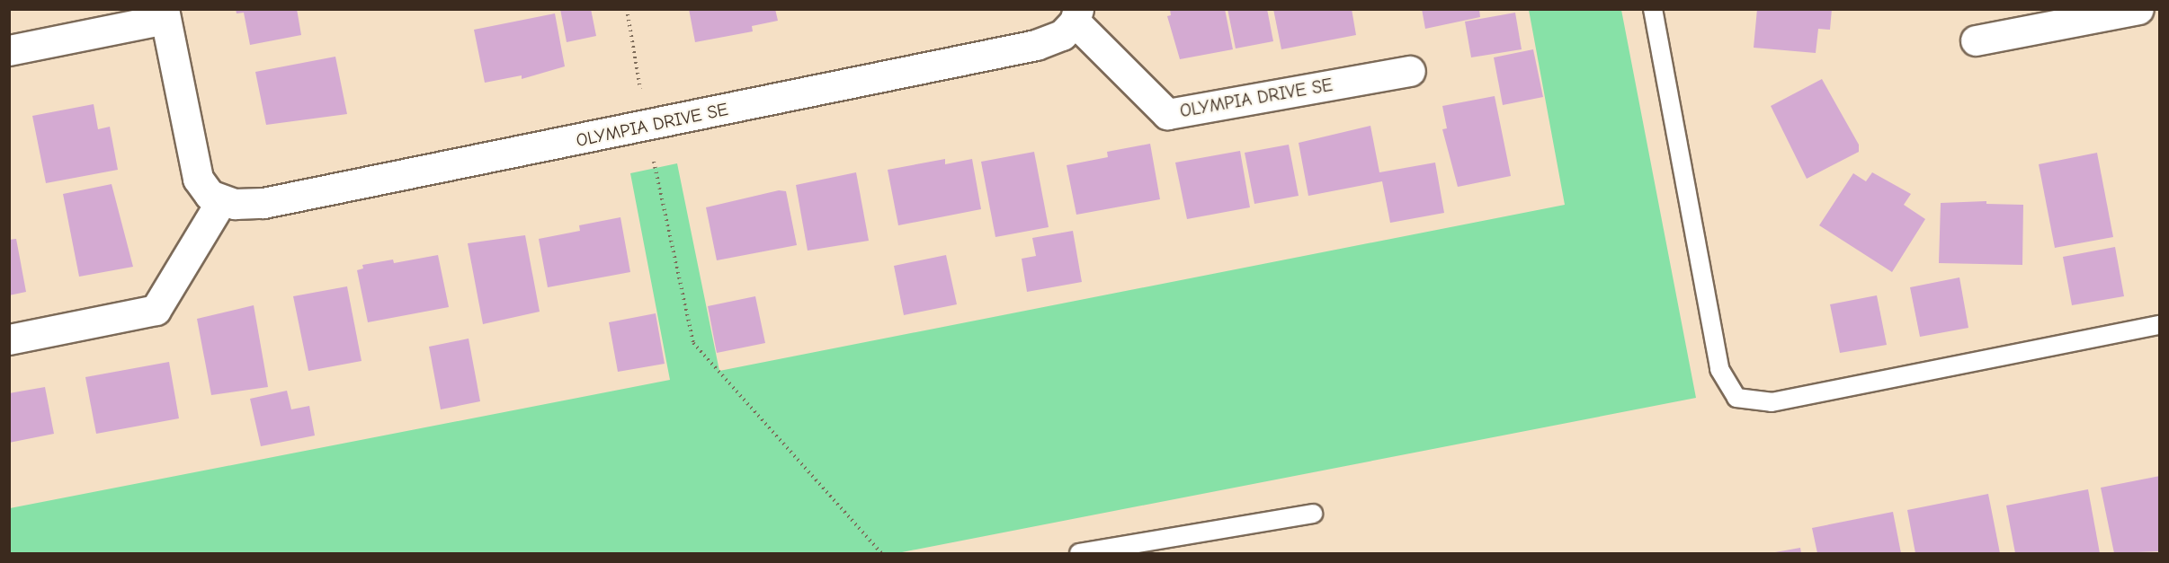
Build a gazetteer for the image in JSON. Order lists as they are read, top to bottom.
{
  "streets": {
    "street": ["OLYMPIA DRIVE SE"]
  }
}
